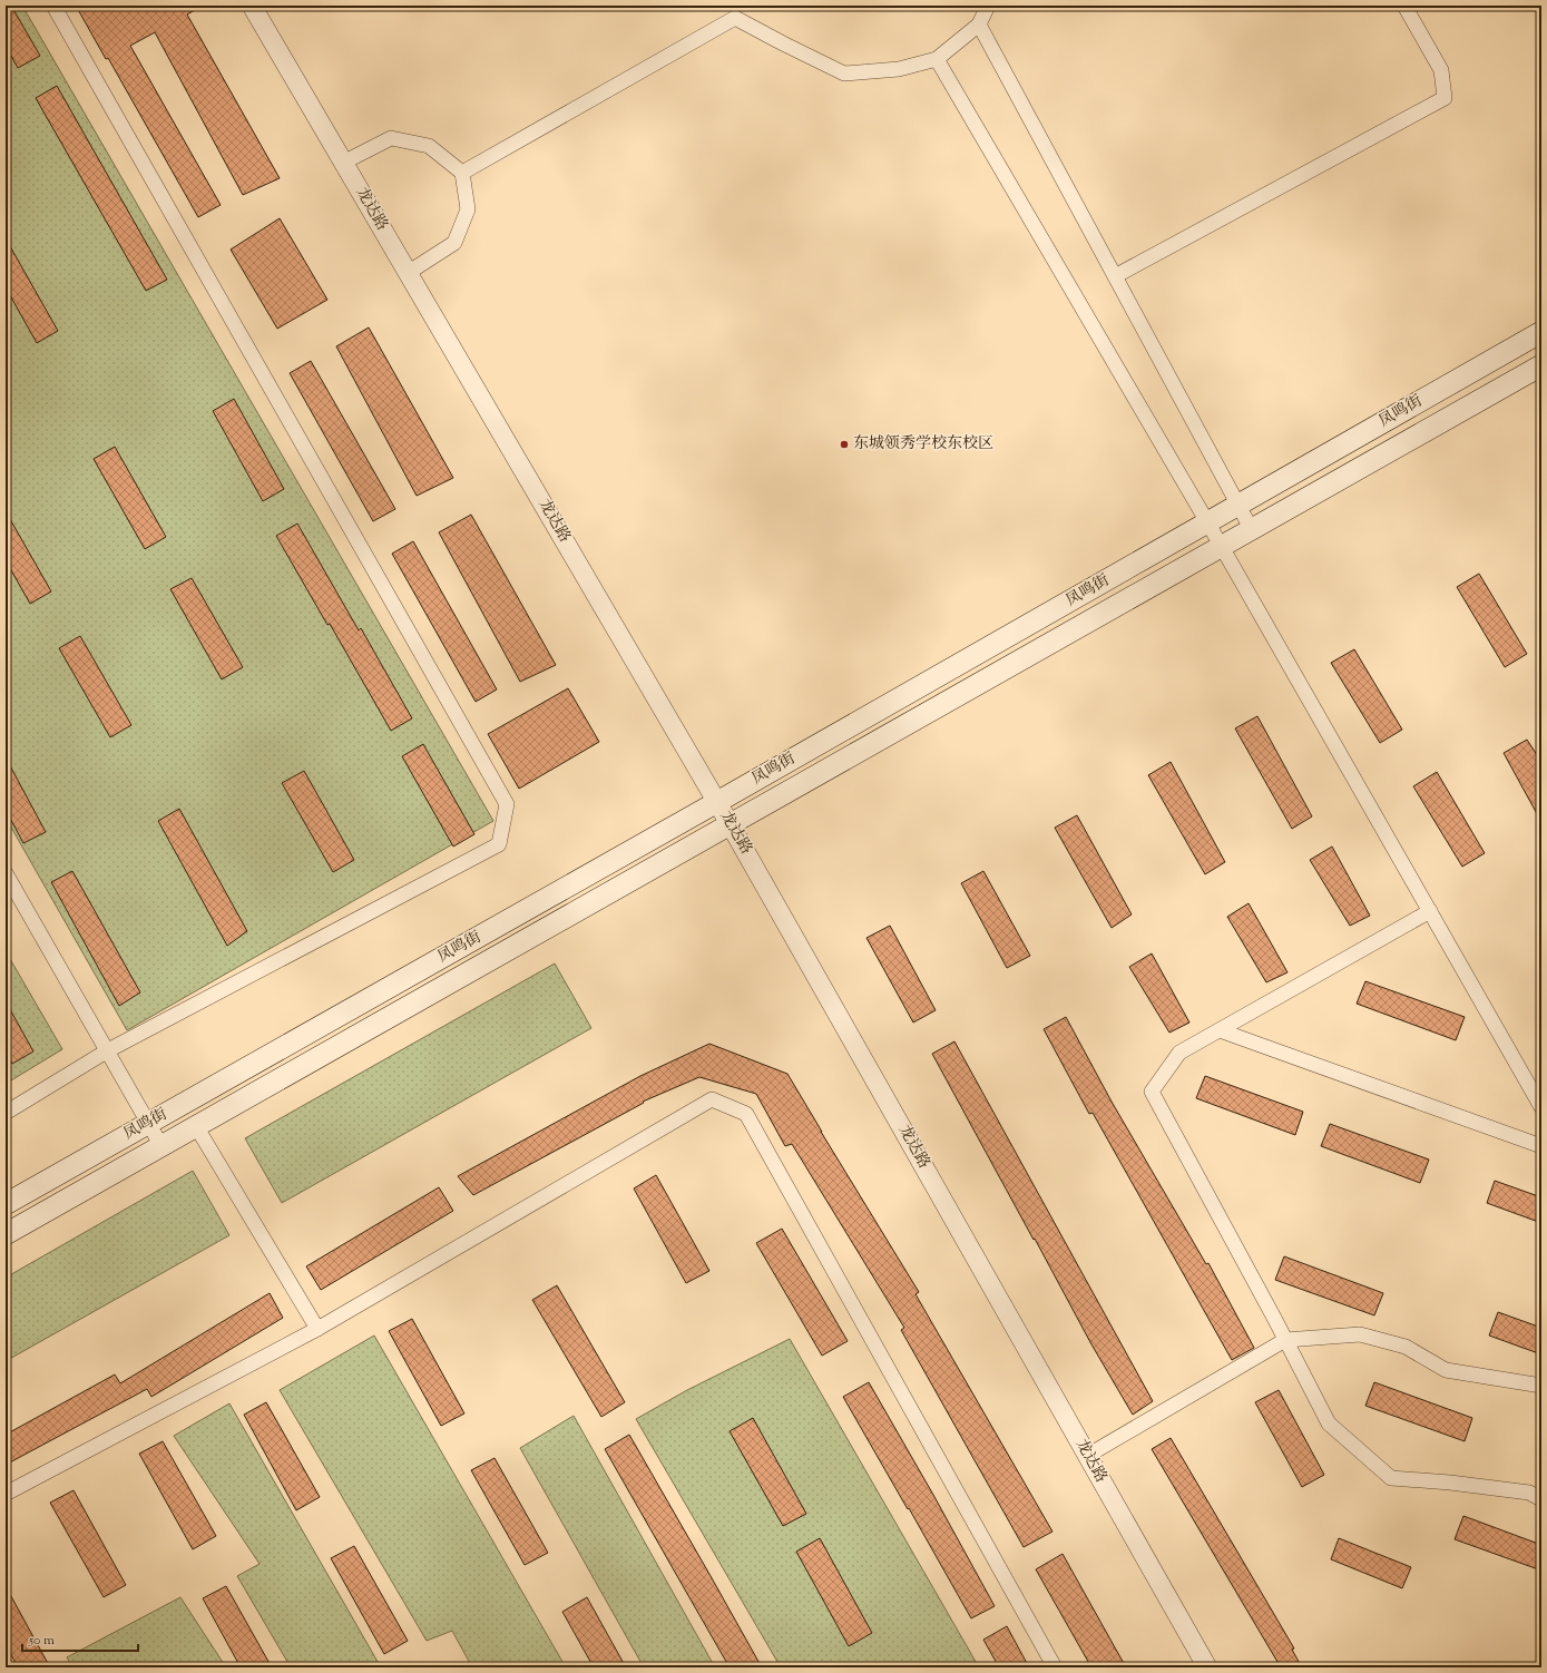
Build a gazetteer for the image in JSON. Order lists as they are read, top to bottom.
{
  "streets": {
    "main road": ["凤鸣街"],
    "street": ["龙达路"]
  },
  "crossings": [
    ["龙达路", "凤鸣街"]
  ],
  "places": ["东城领秀学校东校区"],
  "scale_bar": "50 m"
}
